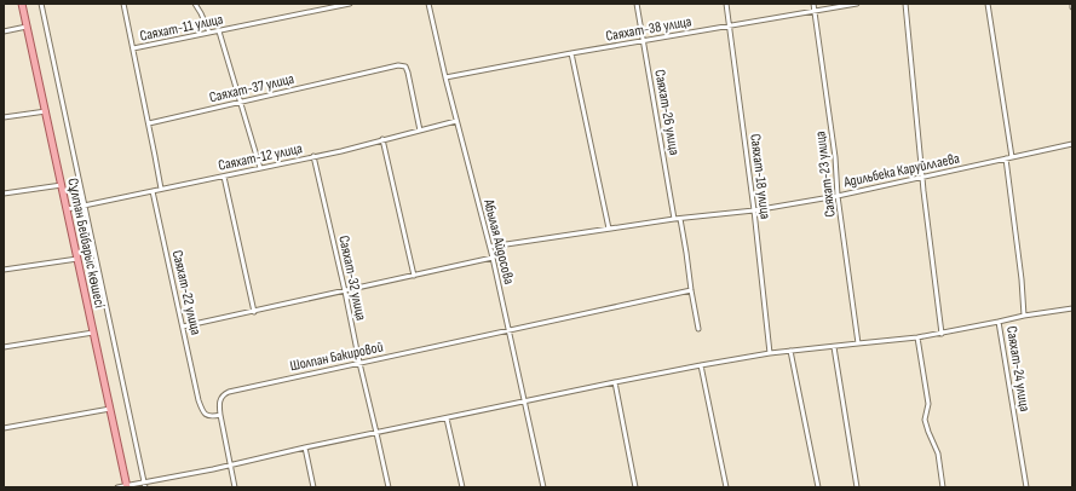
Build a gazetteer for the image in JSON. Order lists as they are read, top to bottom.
{
  "streets": {
    "main road": ["Сұлтан Бейбарыс көшесі"],
    "street": [
      "Саяхат-11 улица",
      "Саяхат-38 улица",
      "Саяхат-37 улица",
      "Саяхат-26 улица",
      "Саяхат-12 улица",
      "Адильбека Каруйллаева",
      "Саяхат-23 улица",
      "Саяхат-18 улица",
      "Абылая Айдосова",
      "Саяхат-32 улица",
      "Саяхат-22 улица",
      "Шолпан Бакировой",
      "Саяхат-24 улица"
    ]
  },
  "crossings": [
    ["Саяхат-38 улица", "Саяхат-26 улица"],
    ["Саяхат-38 улица", "Саяхат-23 улица"],
    ["Саяхат-38 улица", "Саяхат-18 улица"],
    ["Саяхат-38 улица", "Абылая Айдосова"],
    ["Саяхат-37 улица", "Саяхат-12 улица"],
    ["Саяхат-12 улица", "Абылая Айдосова"],
    ["Саяхат-12 улица", "Сұлтан Бейбарыс көшесі"],
    ["Саяхат-12 улица", "Саяхат-32 улица"],
    ["Саяхат-12 улица", "Саяхат-22 улица"],
    ["Адильбека Каруйллаева", "Саяхат-23 улица"],
    ["Адильбека Каруйллаева", "Саяхат-18 улица"],
    ["Адильбека Каруйллаева", "Саяхат-24 улица"],
    ["Абылая Айдосова", "Шолпан Бакировой"],
    ["Саяхат-32 улица", "Шолпан Бакировой"],
    ["Саяхат-22 улица", "Шолпан Бакировой"]
  ]
}
